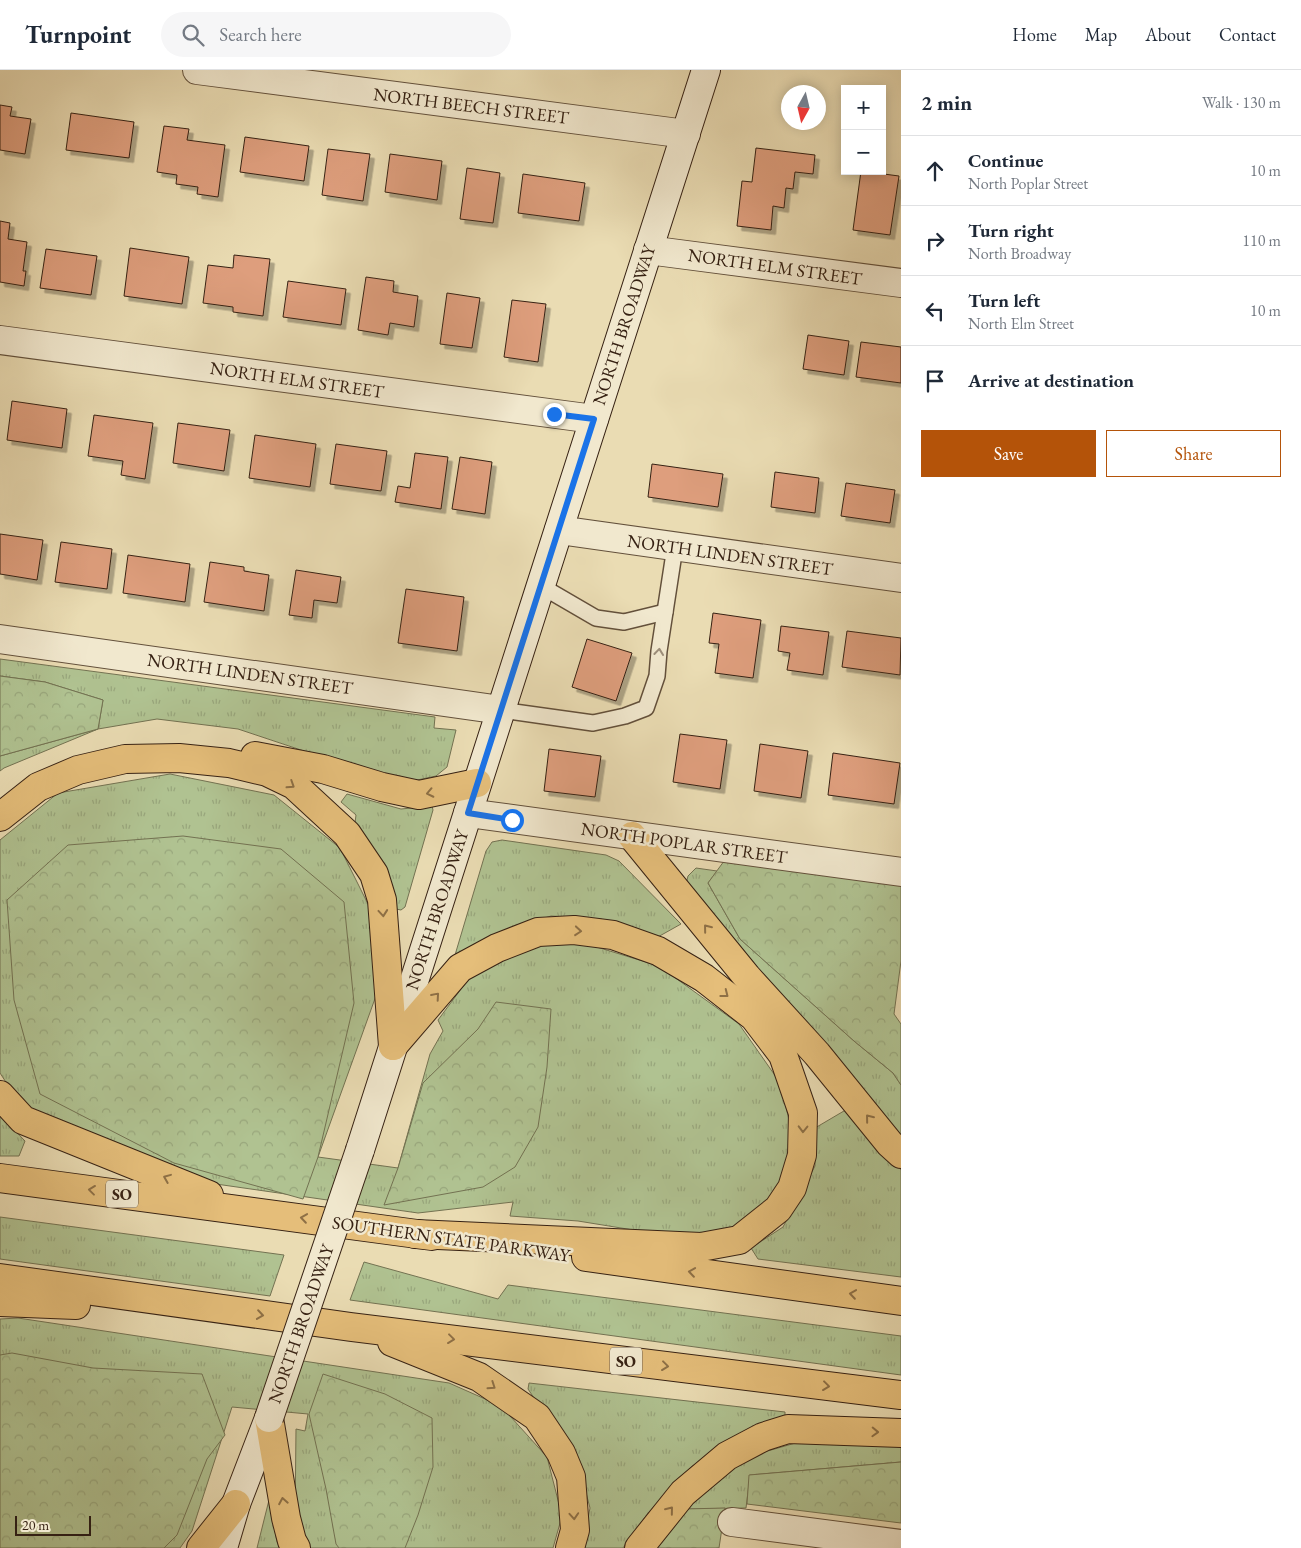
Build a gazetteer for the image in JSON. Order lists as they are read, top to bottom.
{
  "streets": {
    "highway": ["SO", "SOUTHERN STATE PARKWAY"],
    "street": [
      "NORTH BEECH STREET",
      "NORTH ELM STREET",
      "NORTH BROADWAY",
      "NORTH LINDEN STREET",
      "NORTH POPLAR STREET"
    ]
  },
  "crossings": [
    ["NORTH BEECH STREET", "NORTH BROADWAY"],
    ["NORTH ELM STREET", "NORTH BROADWAY"],
    ["NORTH BROADWAY", "NORTH LINDEN STREET"],
    ["NORTH BROADWAY", "NORTH POPLAR STREET"]
  ],
  "scale_bar": "20 m",
  "north": "bottom",
  "page": {
    "header": "Turnpoint",
    "search": "Search here",
    "nav": [
      "Home",
      "Map",
      "About",
      "Contact"
    ],
    "heading": ["2 min", "Walk · 130 m"],
    "map_buttons": ["+", "−"],
    "list": [
      ["Continue", "North Poplar Street", "10 m"],
      ["Turn right", "North Broadway", "110 m"],
      ["Turn left", "North Elm Street", "10 m"],
      "Arrive at destination"
    ],
    "buttons": ["Save", "Share"],
    "scale": "20 m"
  }
}
